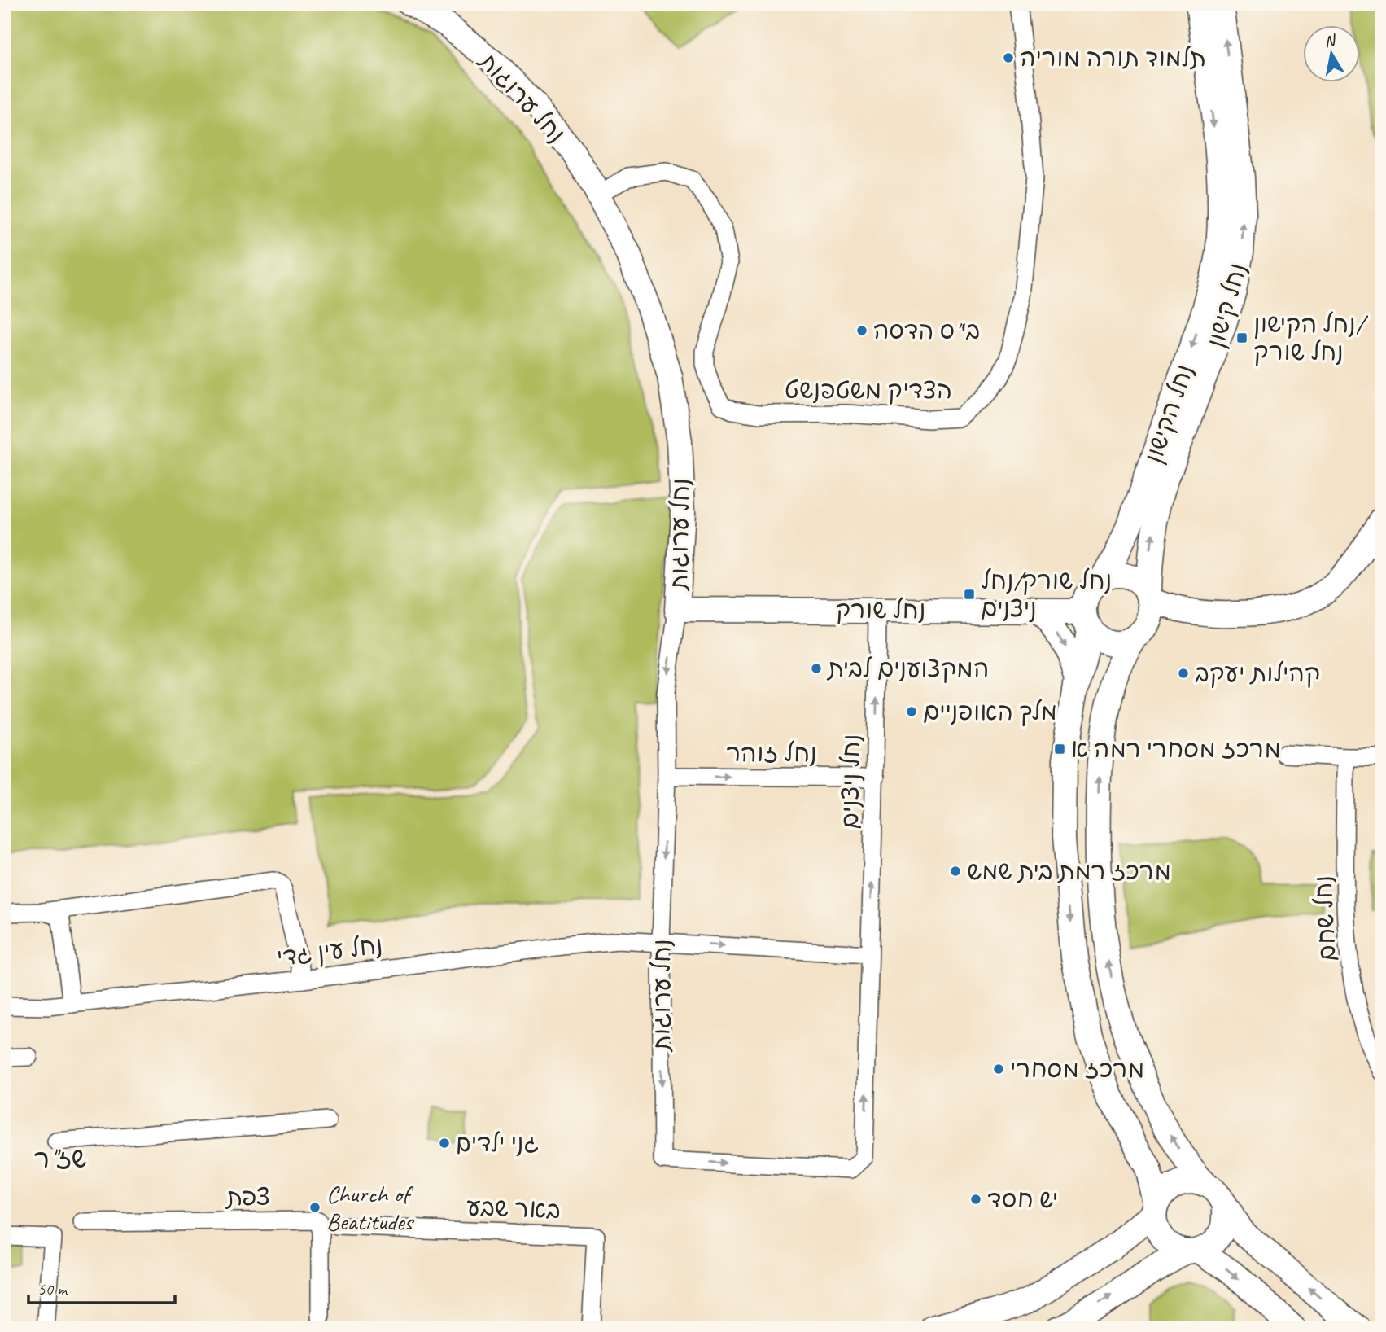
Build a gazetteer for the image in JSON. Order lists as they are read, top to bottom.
{
  "streets": {
    "main road": [
      "נחל ערוגות",
      "נחל קישון",
      "נחל הקישון",
      "נחל שורק"
    ],
    "street": [
      "הצדיק משטפנשט",
      "נחל זוהר",
      "נחל ניצנים",
      "נחל שחם",
      "נחל עין גדי",
      "צפת",
      "באר שבע"
    ]
  },
  "crossings": [
    ["נחל ערוגות", "הצדיק משטפנשט"],
    ["נחל ערוגות", "נחל שורק"],
    ["נחל ערוגות", "נחל זוהר"],
    ["נחל ערוגות", "נחל ניצנים"],
    ["נחל ערוגות", "נחל עין גדי"],
    ["נחל קישון", "נחל הקישון"],
    ["נחל קישון", "נחל שורק"],
    ["נחל הקישון", "נחל שורק"],
    ["נחל שורק", "נחל ניצנים"],
    ["נחל זוהר", "נחל ניצנים"]
  ],
  "one_way": [
    "נחל קישון",
    "נחל הקישון",
    "נחל זוהר",
    "נחל ניצנים"
  ],
  "districts": ["שז\"ר"],
  "places": {
    "other": [
      "תלמוד תורה מוריה",
      "בי\"ס הדסה",
      "המקצוענים לבית",
      "קהילות יעקב",
      "מלך האופניים",
      "מרכז רמת בית שמש",
      "מרכז מסחרי",
      "גני ילדים",
      "יש חסד",
      "Church of Beatitudes"
    ],
    "transit": ["נחל הקישון/ נחל שורק", "נחל שורק/נחל ניצנים", "מרכז מסחרי רמה א"]
  },
  "scale_bar": "50 m",
  "north": "top"
}
